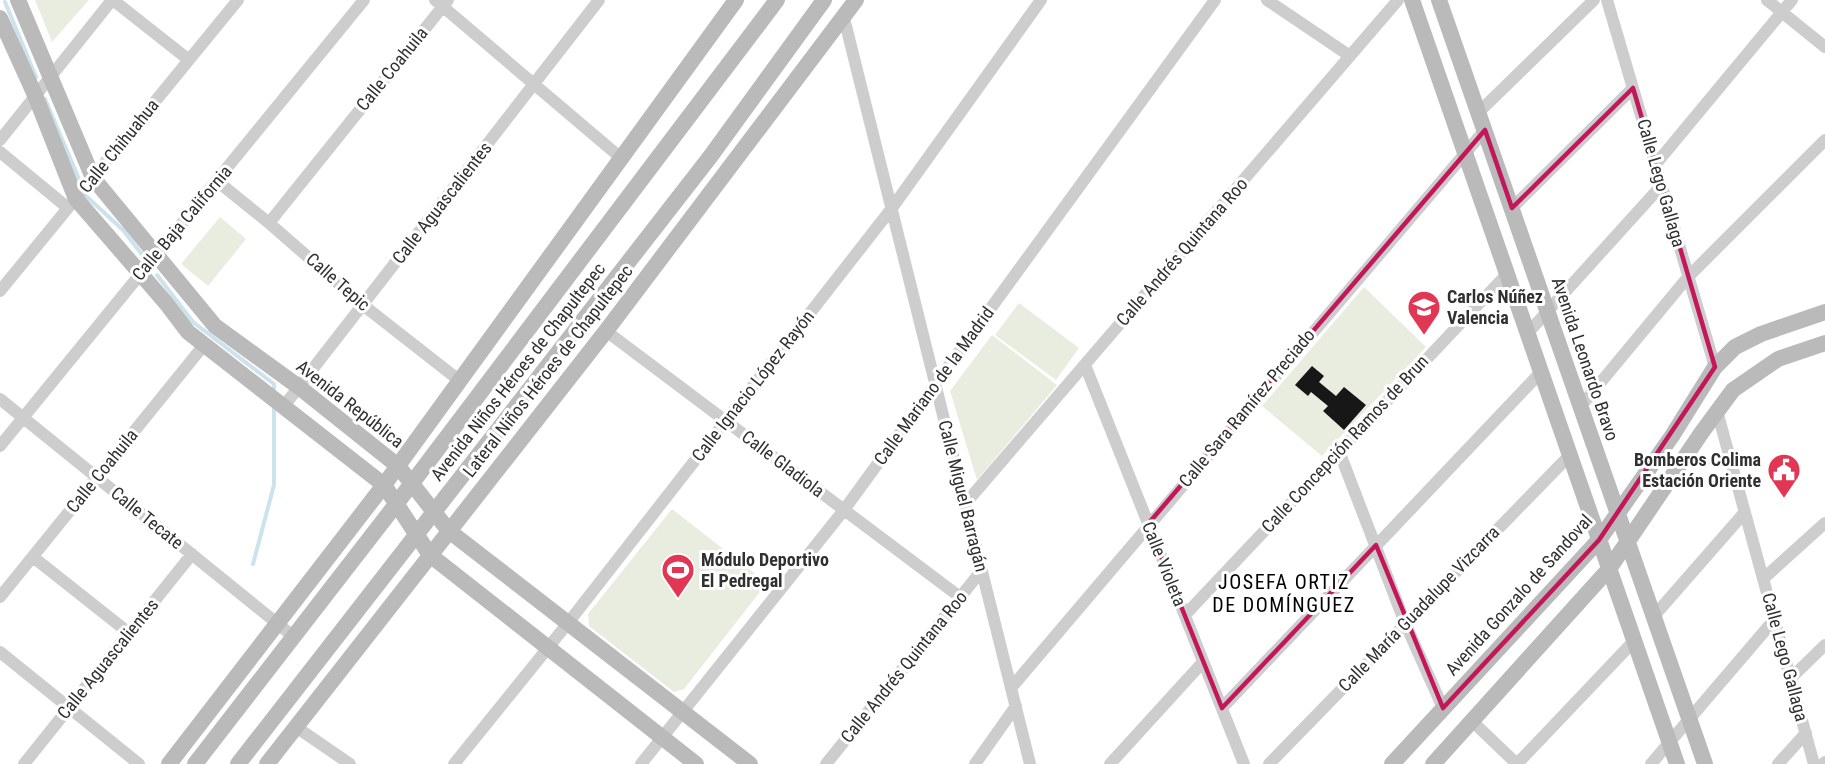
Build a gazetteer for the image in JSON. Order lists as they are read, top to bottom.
{
  "streets": {
    "street": [
      "Calle Coahuila",
      "Calle Chihuahua",
      "Calle Lego Gallaga",
      "Calle Aguascalientes",
      "Calle Baja California",
      "Calle Andrés Quintana Roo",
      "Calle Tepic",
      "Avenida Leonardo Bravo",
      "Lateral Niños Héroes de Chapultepec",
      "Avenida Niños Héroes de Chapultepec",
      "Calle Ignacio López Rayón",
      "Calle Mariano de la Madrid",
      "Avenida República",
      "Calle Sara Ramírez Preciado",
      "Calle Concepción Ramos de Brun",
      "Calle Gladiola",
      "Calle Miguel Barragán",
      "Calle Tecate",
      "Calle Violeta",
      "Avenida Gonzalo de Sandoval",
      "Calle María Guadalupe Vizcarra"
    ]
  },
  "crossings": [
    ["Calle Coahuila", "Calle Tepic"],
    ["Calle Coahuila", "Calle Tecate"],
    ["Calle Chihuahua", "Avenida República"],
    ["Calle Lego Gallaga", "Avenida Gonzalo de Sandoval"],
    ["Calle Aguascalientes", "Calle Tepic"],
    ["Calle Aguascalientes", "Avenida República"],
    ["Calle Aguascalientes", "Calle Tecate"],
    ["Calle Baja California", "Calle Tepic"],
    ["Calle Baja California", "Avenida República"],
    ["Calle Baja California", "Calle Tecate"],
    ["Calle Andrés Quintana Roo", "Calle Gladiola"],
    ["Calle Andrés Quintana Roo", "Calle Miguel Barragán"],
    ["Calle Andrés Quintana Roo", "Calle Violeta"],
    ["Avenida Leonardo Bravo", "Calle Sara Ramírez Preciado"],
    ["Avenida Leonardo Bravo", "Avenida Gonzalo de Sandoval"],
    ["Lateral Niños Héroes de Chapultepec", "Avenida República"],
    ["Lateral Niños Héroes de Chapultepec", "Calle Gladiola"],
    ["Lateral Niños Héroes de Chapultepec", "Calle Miguel Barragán"],
    ["Avenida Niños Héroes de Chapultepec", "Avenida República"],
    ["Avenida Niños Héroes de Chapultepec", "Calle Tecate"],
    ["Calle Ignacio López Rayón", "Avenida República"],
    ["Calle Ignacio López Rayón", "Calle Gladiola"],
    ["Calle Ignacio López Rayón", "Calle Miguel Barragán"],
    ["Calle Mariano de la Madrid", "Avenida República"],
    ["Calle Mariano de la Madrid", "Calle Gladiola"],
    ["Calle Mariano de la Madrid", "Calle Miguel Barragán"],
    ["Calle Sara Ramírez Preciado", "Calle Miguel Barragán"],
    ["Calle Sara Ramírez Preciado", "Calle Violeta"],
    ["Calle Concepción Ramos de Brun", "Calle Violeta"]
  ],
  "districts": ["JOSEFA ORTIZ DE DOMÍNGUEZ"],
  "places": {
    "school or university": ["Carlos Núñez Valencia"],
    "public building": ["Bomberos Colima Estación Oriente"],
    "sports": ["Módulo Deportivo El Pedregal"]
  }
}
